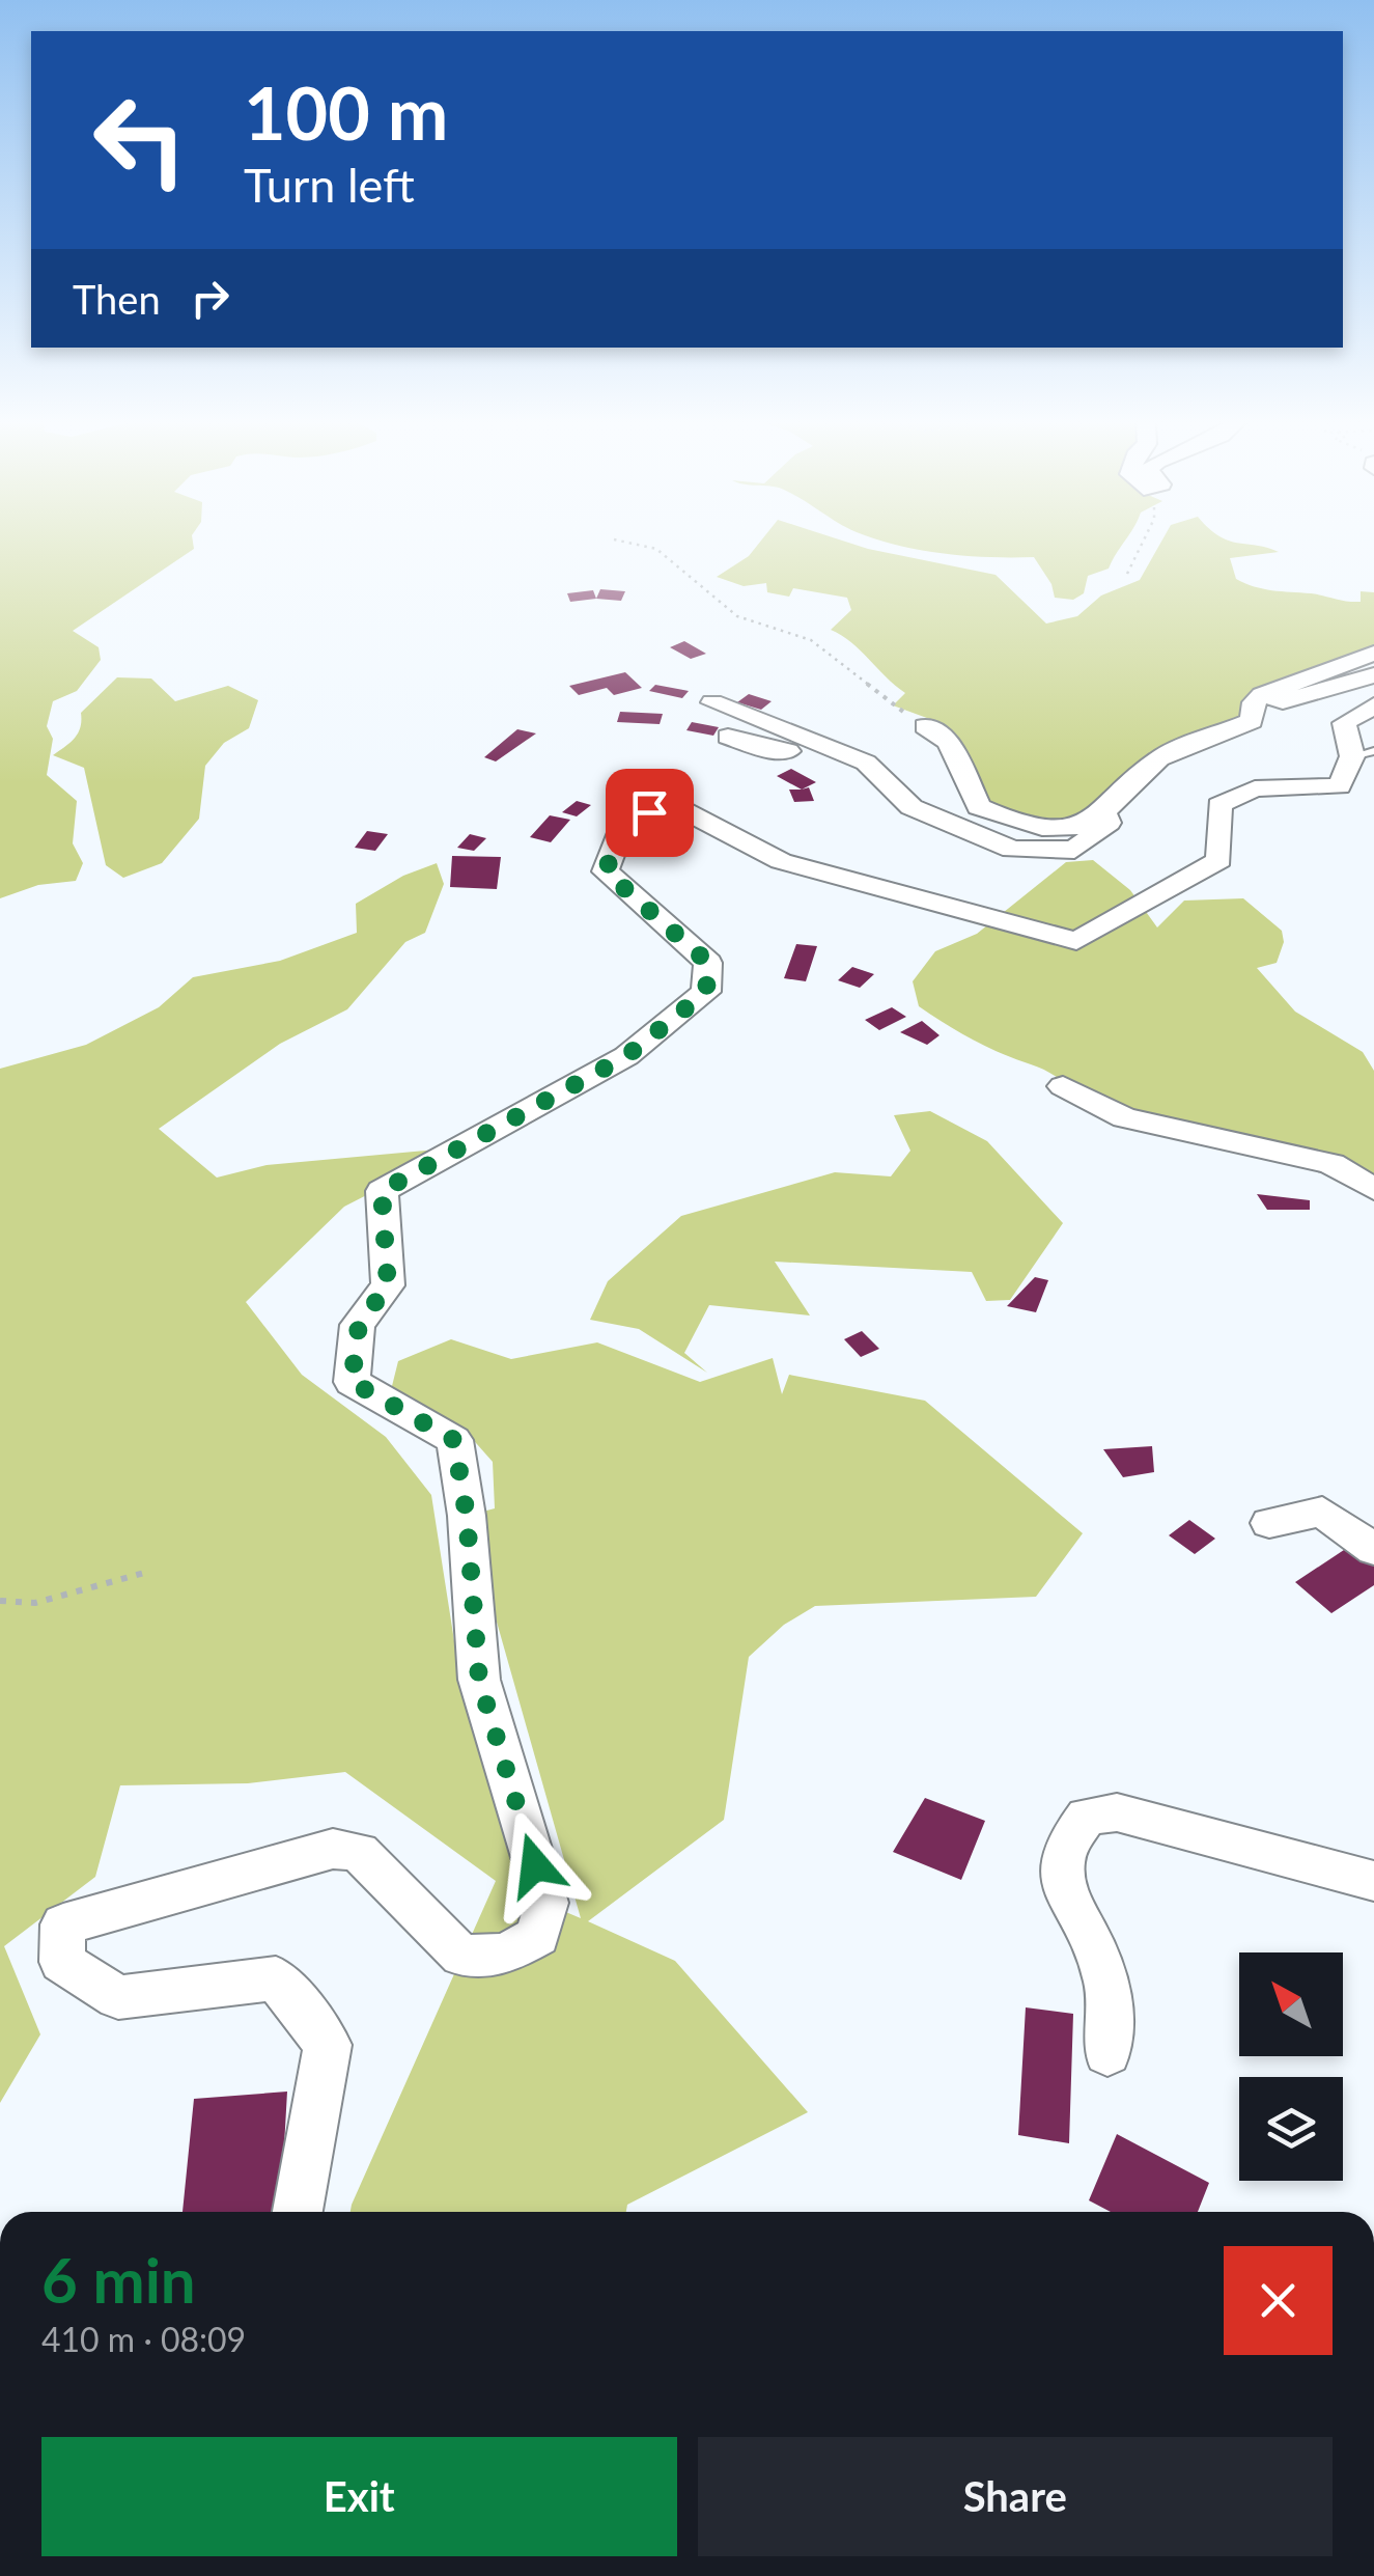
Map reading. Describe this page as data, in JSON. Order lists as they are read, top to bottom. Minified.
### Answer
{"north":"top left","page":{"turn":["100 m","Turn left"],"then":"Then","heading":["6 min","410 m · 08:09"],"buttons":["Exit","Share"]}}
